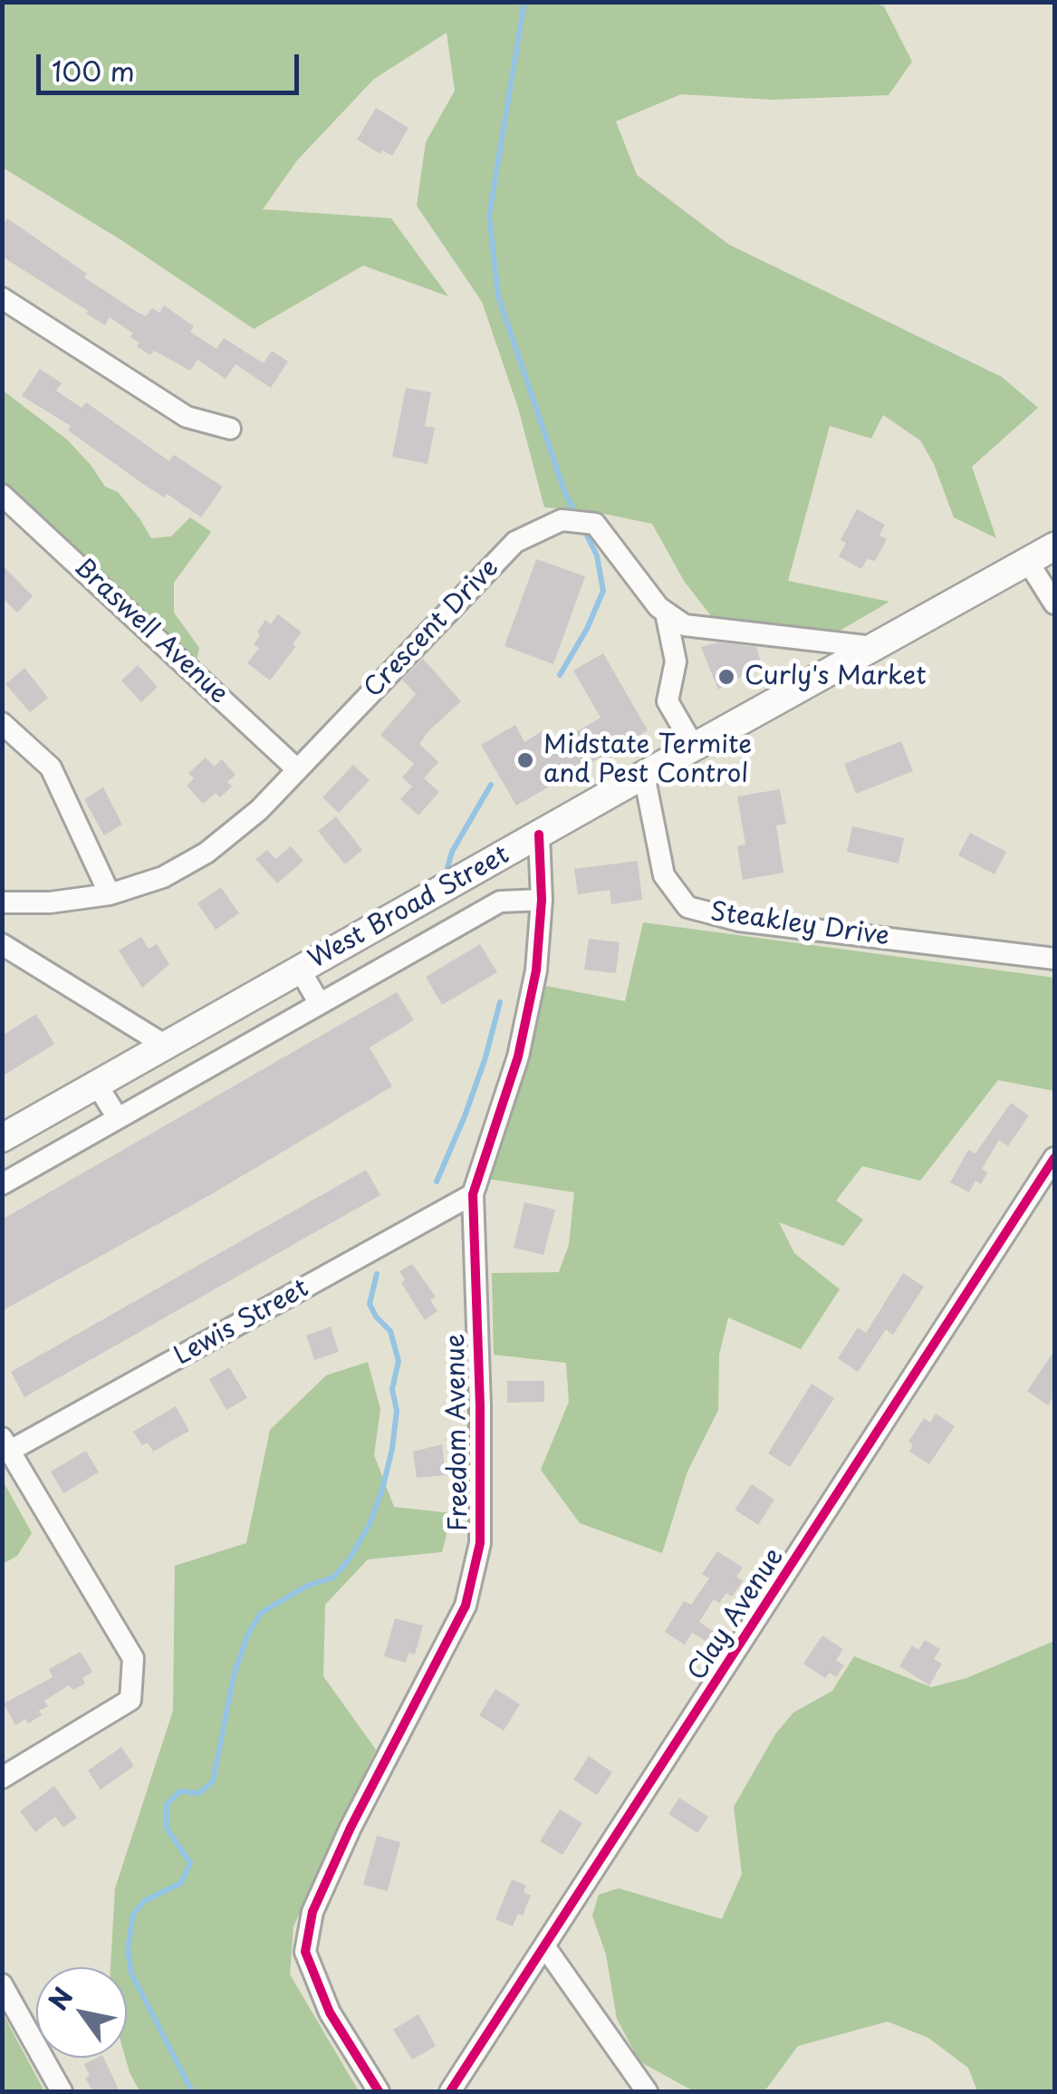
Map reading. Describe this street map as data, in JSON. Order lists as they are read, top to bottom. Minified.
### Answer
{"streets":{"main road":["West Broad Street"],"street":["Crescent Drive","Braswell Avenue","Steakley Drive","Lewis Street","Freedom Avenue","Clay Avenue"]},"crossings":[["Crescent Drive","Braswell Avenue"],["Crescent Drive","West Broad Street"],["West Broad Street","Steakley Drive"],["West Broad Street","Freedom Avenue"],["Lewis Street","Freedom Avenue"]],"places":["Curly's Market","Midstate Termite and Pest Control"],"scale_bar":"100 m","north":"top left"}
